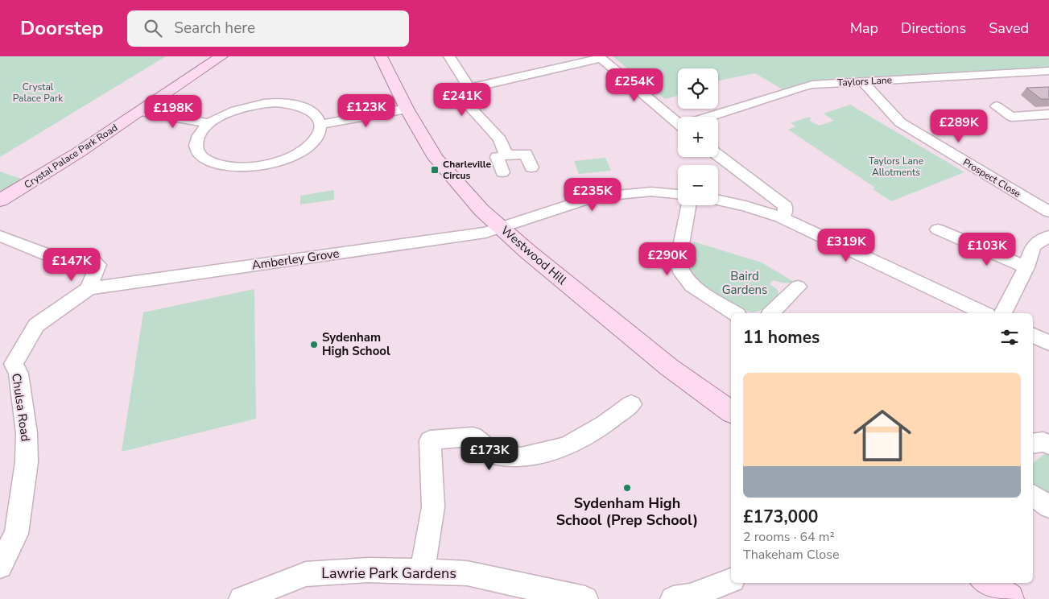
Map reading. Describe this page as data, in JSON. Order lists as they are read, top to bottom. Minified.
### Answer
{"streets":{"main road":["Crystal Palace Park Road","Westwood Hill"],"street":["Taylors Lane","Prospect Close","Amberley Grove","Chulsa Road","Lawrie Park Gardens"]},"crossings":[["Taylors Lane","Prospect Close"],["Westwood Hill","Amberley Grove"],["Amberley Grove","Chulsa Road"]],"parks":["Crystal Palace Park","Taylors Lane Allotments","Baird Gardens"],"places":{"transit":["Charleville Circus"],"other":["Sydenham High School","Sydenham High School (Prep School)"]},"page":{"header":"Doorstep","search":"Search here","nav":["Map","Directions","Saved"],"map_buttons":["+","−"],"price":["£254K","£241K","£123K","£198K","£289K","£235K","£319K","£103K","£290K","£147K","£173K"],"heading":"11 homes","list":[{"name":"£173,000","note":"2 rooms · 64 m² · Thakeham Close"}]}}
